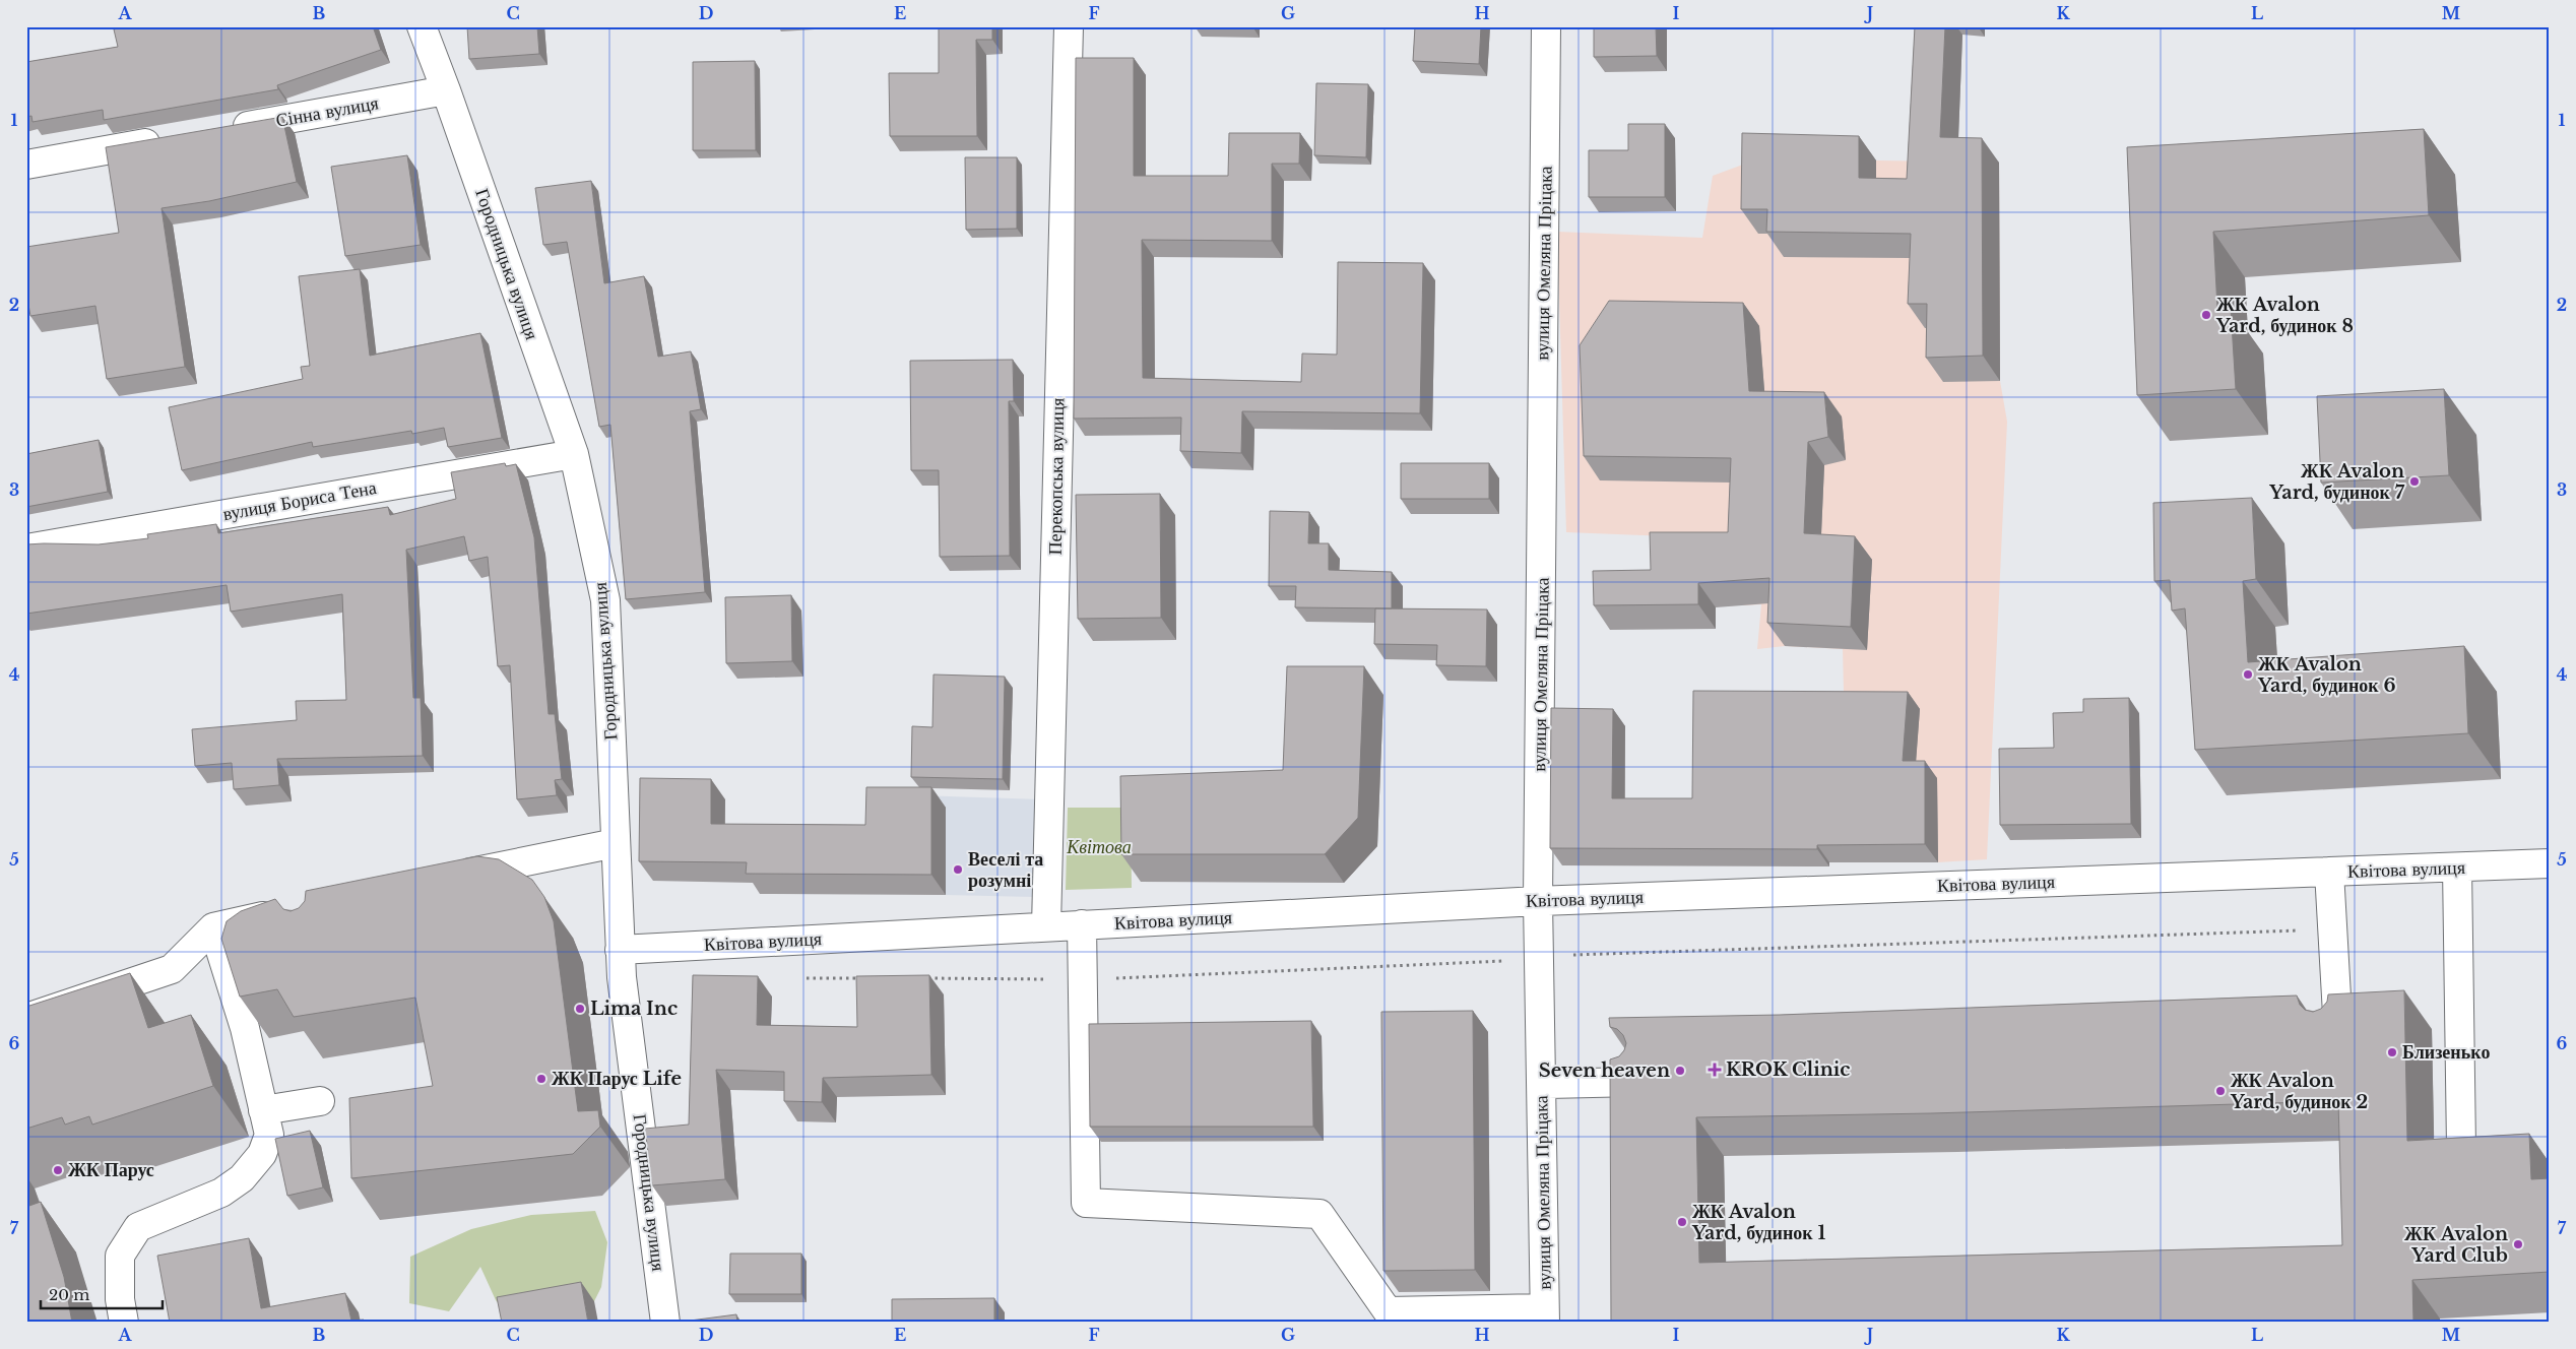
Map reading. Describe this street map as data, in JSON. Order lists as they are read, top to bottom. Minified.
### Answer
{"streets":{"street":["Сінна вулиця","вулиця Омеляна Пріцака","Городницька вулиця","Перекопська вулиця","вулиця Бориса Тена","Квітова вулиця"]},"crossings":[["Сінна вулиця","Городницька вулиця"],["вулиця Омеляна Пріцака","Квітова вулиця"],["Городницька вулиця","вулиця Бориса Тена"],["Городницька вулиця","Квітова вулиця"],["Перекопська вулиця","Квітова вулиця"]],"parks":["Квітова"],"places":{"other":["ЖК Avalon Yard, будинок 8","ЖК Avalon Yard, будинок 7","ЖК Avalon Yard, будинок 6","Веселі та розумні","Lima Inc","Близенько","Seven heaven","ЖК Парус Life","ЖК Avalon Yard, будинок 2","ЖК Парус","ЖК Avalon Yard, будинок 1","ЖК Avalon Yard Club"],"health":["KROK Clinic"]},"scale_bar":"20 m","grid":{"columns":["A","B","C","D","E","F","G","H","I","J","K","L","M"],"rows":["1","2","3","4","5","6","7"]}}
